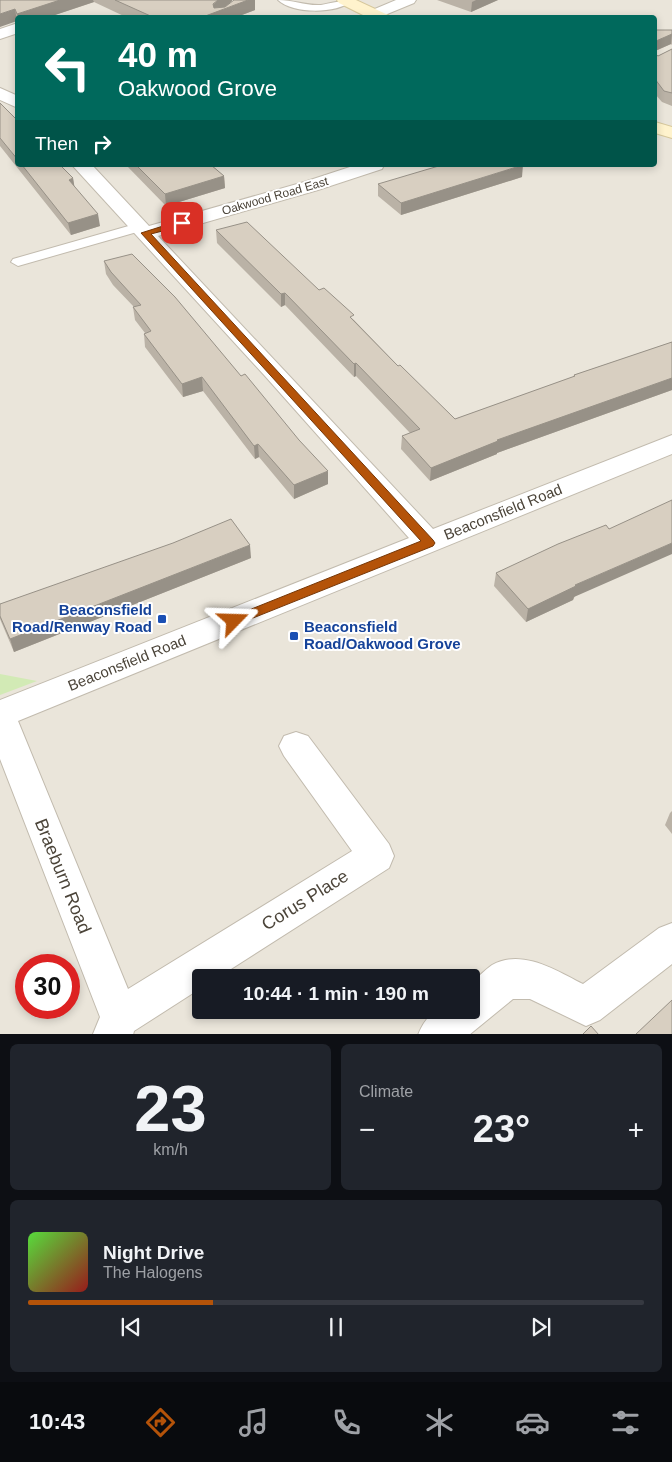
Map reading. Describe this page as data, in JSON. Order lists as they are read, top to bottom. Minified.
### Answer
{"streets":{"street":["Oakwood Road East","Beaconsfield Road","Braeburn Road","Corus Place"]},"crossings":[["Beaconsfield Road","Braeburn Road"],["Braeburn Road","Corus Place"]],"places":{"transit":["Beaconsfield Road/Renway Road","Beaconsfield Road/Oakwood Grove"]},"page":{"turn":["40 m","Oakwood Grove"],"then":"Then","limit":"30","trip":"10:44 · 1 min · 190 m","tile":[["23","km/h"],"Climate"],"heat":["−","23°","+"],"song":["Night Drive","The Halogens"],"tabs":"10:43"}}
